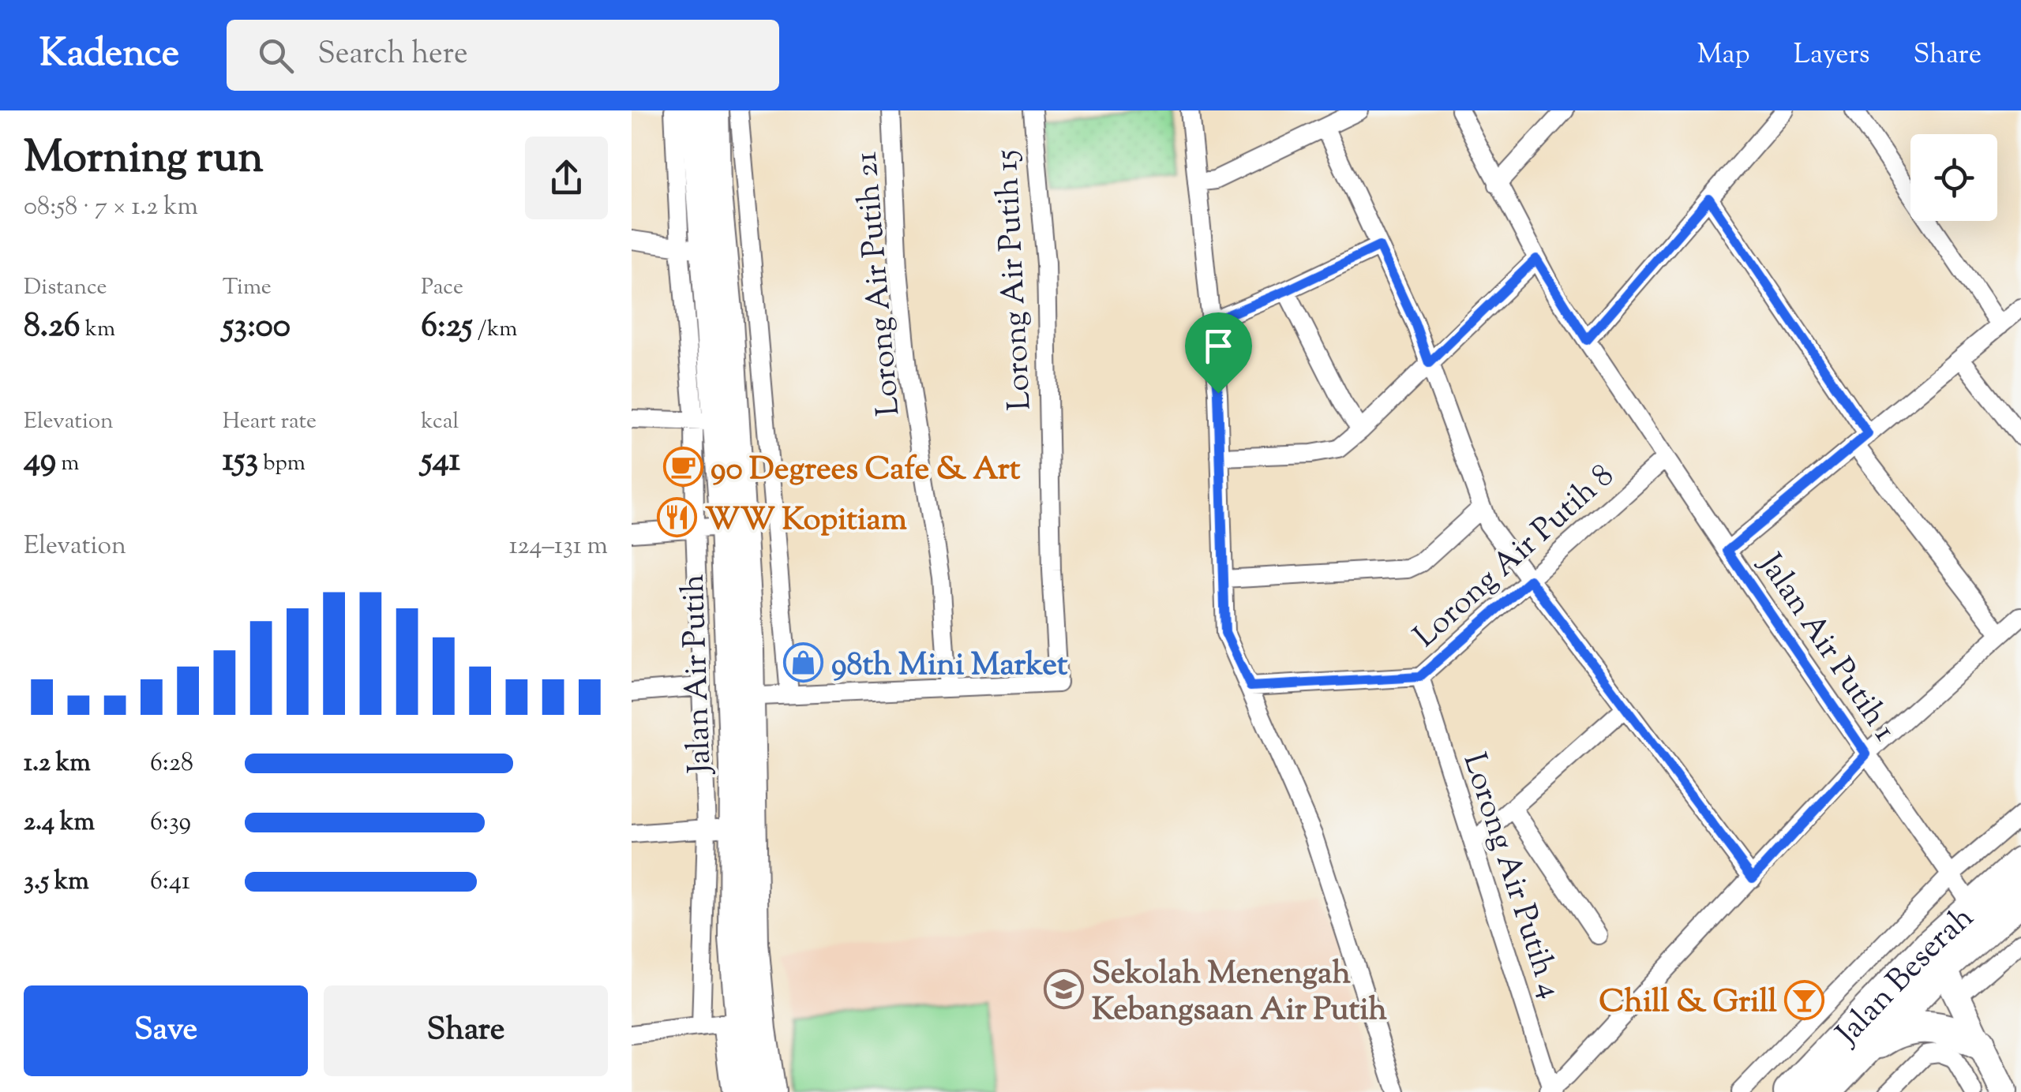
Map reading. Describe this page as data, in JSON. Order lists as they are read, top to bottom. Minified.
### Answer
{"streets":{"highway":["Jalan Beserah"],"street":["Lorong Air Putih 15","Lorong Air Putih 21","Lorong Air Putih 8","Jalan Air Putih 1","Jalan Air Putih","Lorong Air Putih 4"]},"crossings":[["Lorong Air Putih 15","Lorong Air Putih 21"],["Lorong Air Putih 8","Jalan Air Putih 1"],["Lorong Air Putih 8","Lorong Air Putih 4"],["Jalan Air Putih 1","Jalan Beserah"]],"places":{"cafe":["90 Degrees Cafe & Art"],"restaurant":["WW Kopitiam"],"shop":["98th Mini Market"],"school or university":["Sekolah Menengah Kebangsaan Air Putih"],"bar":["Chill & Grill"]},"page":{"header":"Kadence","search":"Search here","nav":["Map","Layers","Share"],"heading":["Morning run","08:58 · 7 × 1.2 km"],"stats":[["Distance","8.26 km"],["Time","53:00"],["Pace","6:25 /km"],["Elevation","49 m"],["Heart rate","153 bpm"],["kcal","541"]],"chart":["Elevation","124–131 m"],"list":[{"name":"1.2 km","note":"6:28"},{"name":"2.4 km","note":"6:39"},{"name":"3.5 km","note":"6:41"}],"buttons":["Save","Share"]}}
